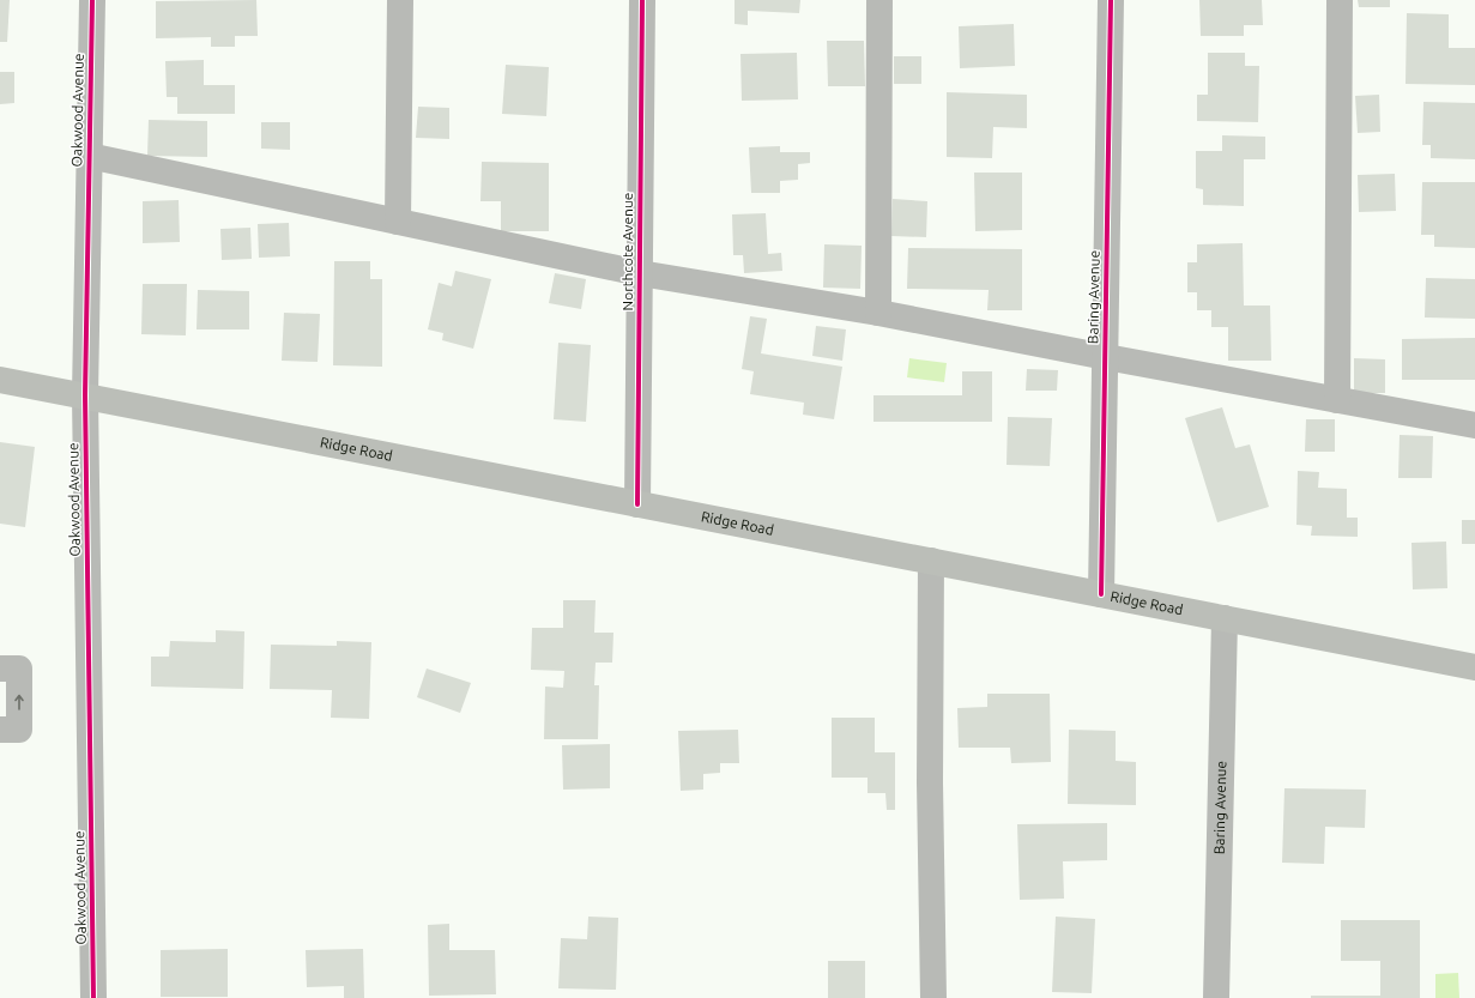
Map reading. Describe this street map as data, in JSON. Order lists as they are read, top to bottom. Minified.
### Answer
{"streets":{"main road":["Ridge Road"],"street":["Oakwood Avenue","Northcote Avenue","Baring Avenue"]},"crossings":[["Oakwood Avenue","Ridge Road"],["Northcote Avenue","Ridge Road"],["Baring Avenue","Ridge Road"]]}
